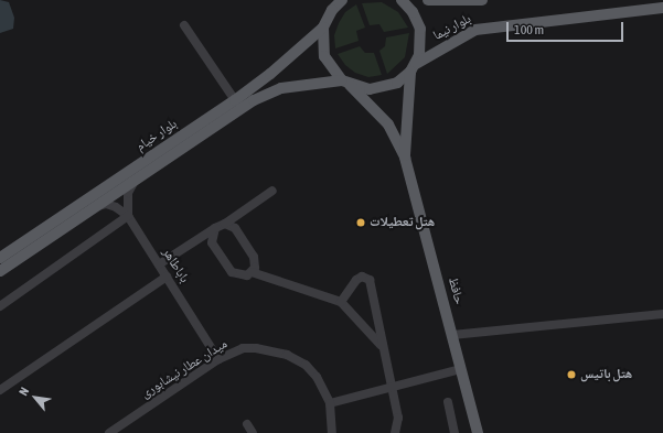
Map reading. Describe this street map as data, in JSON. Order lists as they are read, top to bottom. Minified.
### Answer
{"streets":{"main road":["بلوار نیما","بلوار خیام","حافظ"],"street":["باباطاهر","میدان عطار نیشابوری"]},"crossings":[["بلوار نیما","بلوار خیام"],["بلوار خیام","باباطاهر"],["باباطاهر","میدان عطار نیشابوری"]],"places":["هتل تعطیلات","هتل باتیس"],"scale_bar":"100 m","north":"top left"}
